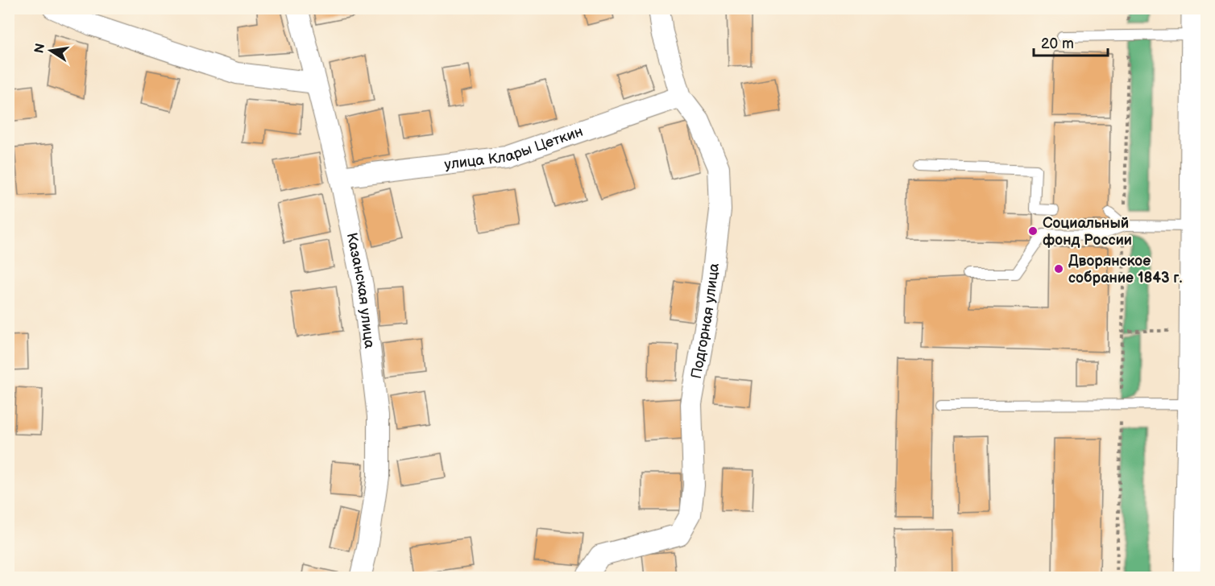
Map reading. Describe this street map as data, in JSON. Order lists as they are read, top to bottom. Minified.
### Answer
{"streets":{"street":["улица Клары Цеткин","Казанская улица","Подгорная улица"]},"crossings":[["улица Клары Цеткин","Казанская улица"],["улица Клары Цеткин","Подгорная улица"]],"places":["Социальный фонд России","Дворянское собрание 1843 г."],"scale_bar":"20 m","north":"left"}
